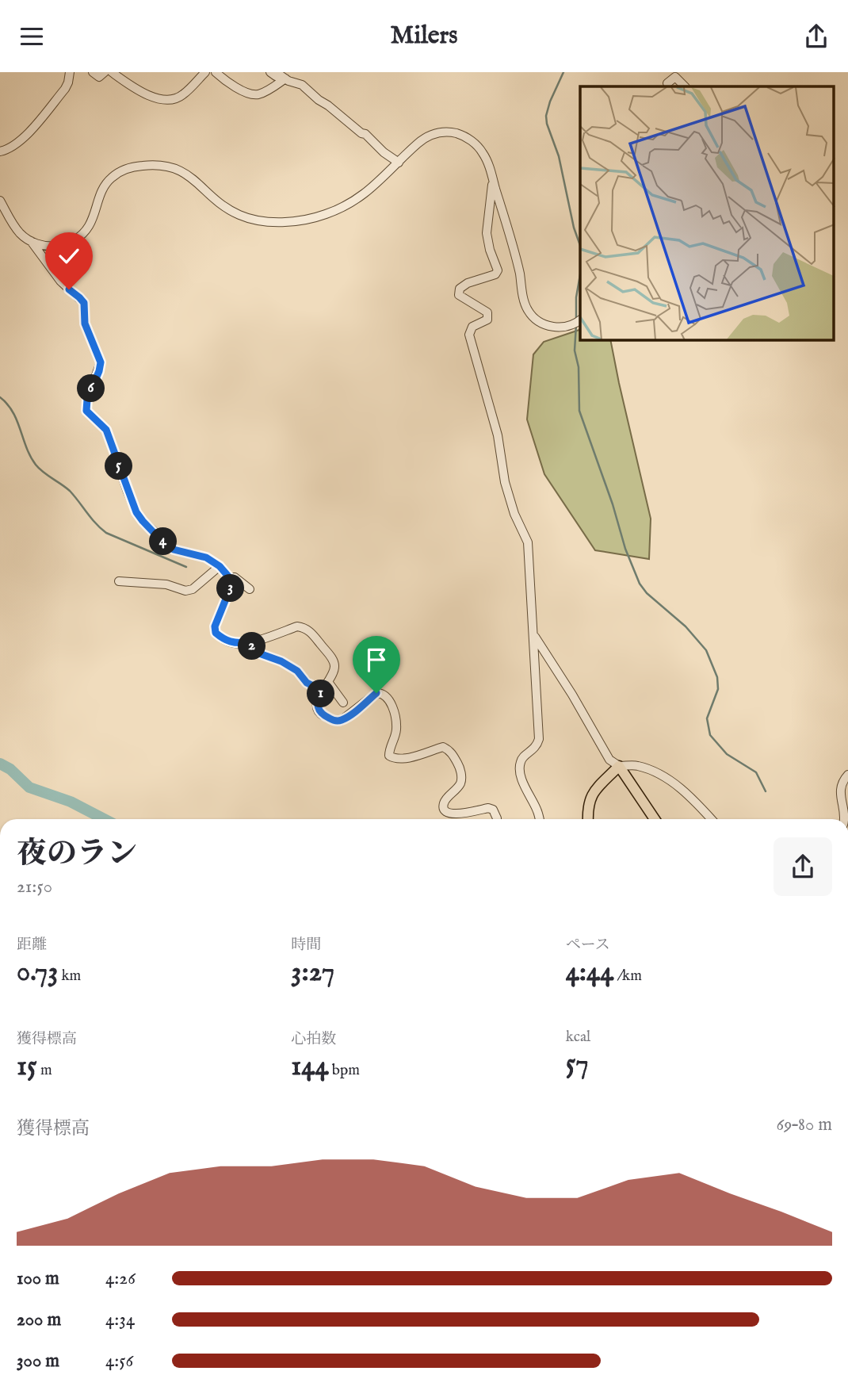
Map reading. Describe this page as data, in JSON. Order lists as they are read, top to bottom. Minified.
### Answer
{"page":{"header":"Milers","pins":["6","5","4","3","2","1"],"heading":["夜のラン","21:50"],"stats":[["距離","0.73 km"],["時間","3:27"],["ペース","4:44 /km"],["獲得標高","15 m"],["心拍数","144 bpm"],["kcal","57"]],"chart":["獲得標高","69–80 m"],"list":[{"name":"100 m","note":"4:26"},{"name":"200 m","note":"4:34"},{"name":"300 m","note":"4:56"}]}}
